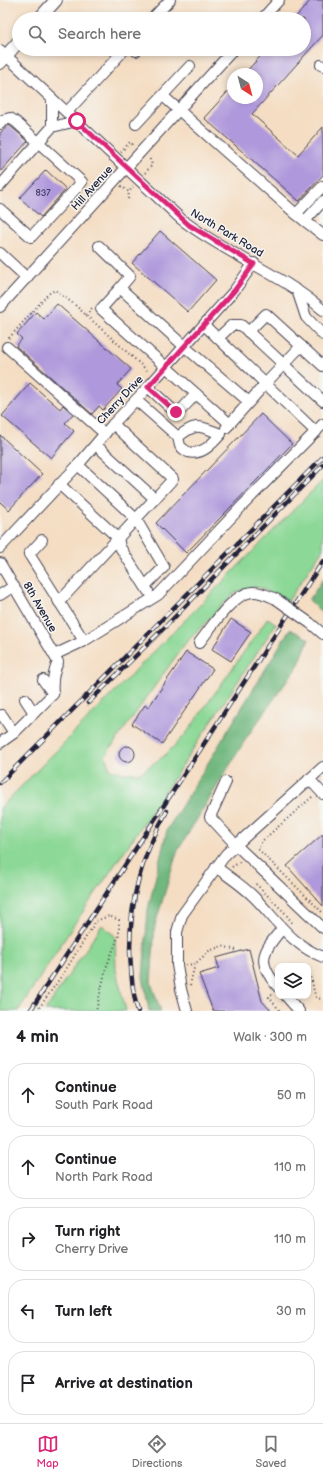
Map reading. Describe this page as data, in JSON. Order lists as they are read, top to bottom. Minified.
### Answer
{"streets":{"street":["Hill Avenue","North Park Road","Cherry Drive","8th Avenue"]},"crossings":[["Hill Avenue","North Park Road"],["North Park Road","Cherry Drive"]],"house_numbers":["837"],"north":"bottom right","page":{"search":"Search here","heading":["4 min","Walk · 300 m"],"list":[["Continue","South Park Road","50 m"],["Continue","North Park Road","110 m"],["Turn right","Cherry Drive","110 m"],["Turn left","30 m"],"Arrive at destination"],"nav":["Map","Directions","Saved"]}}
